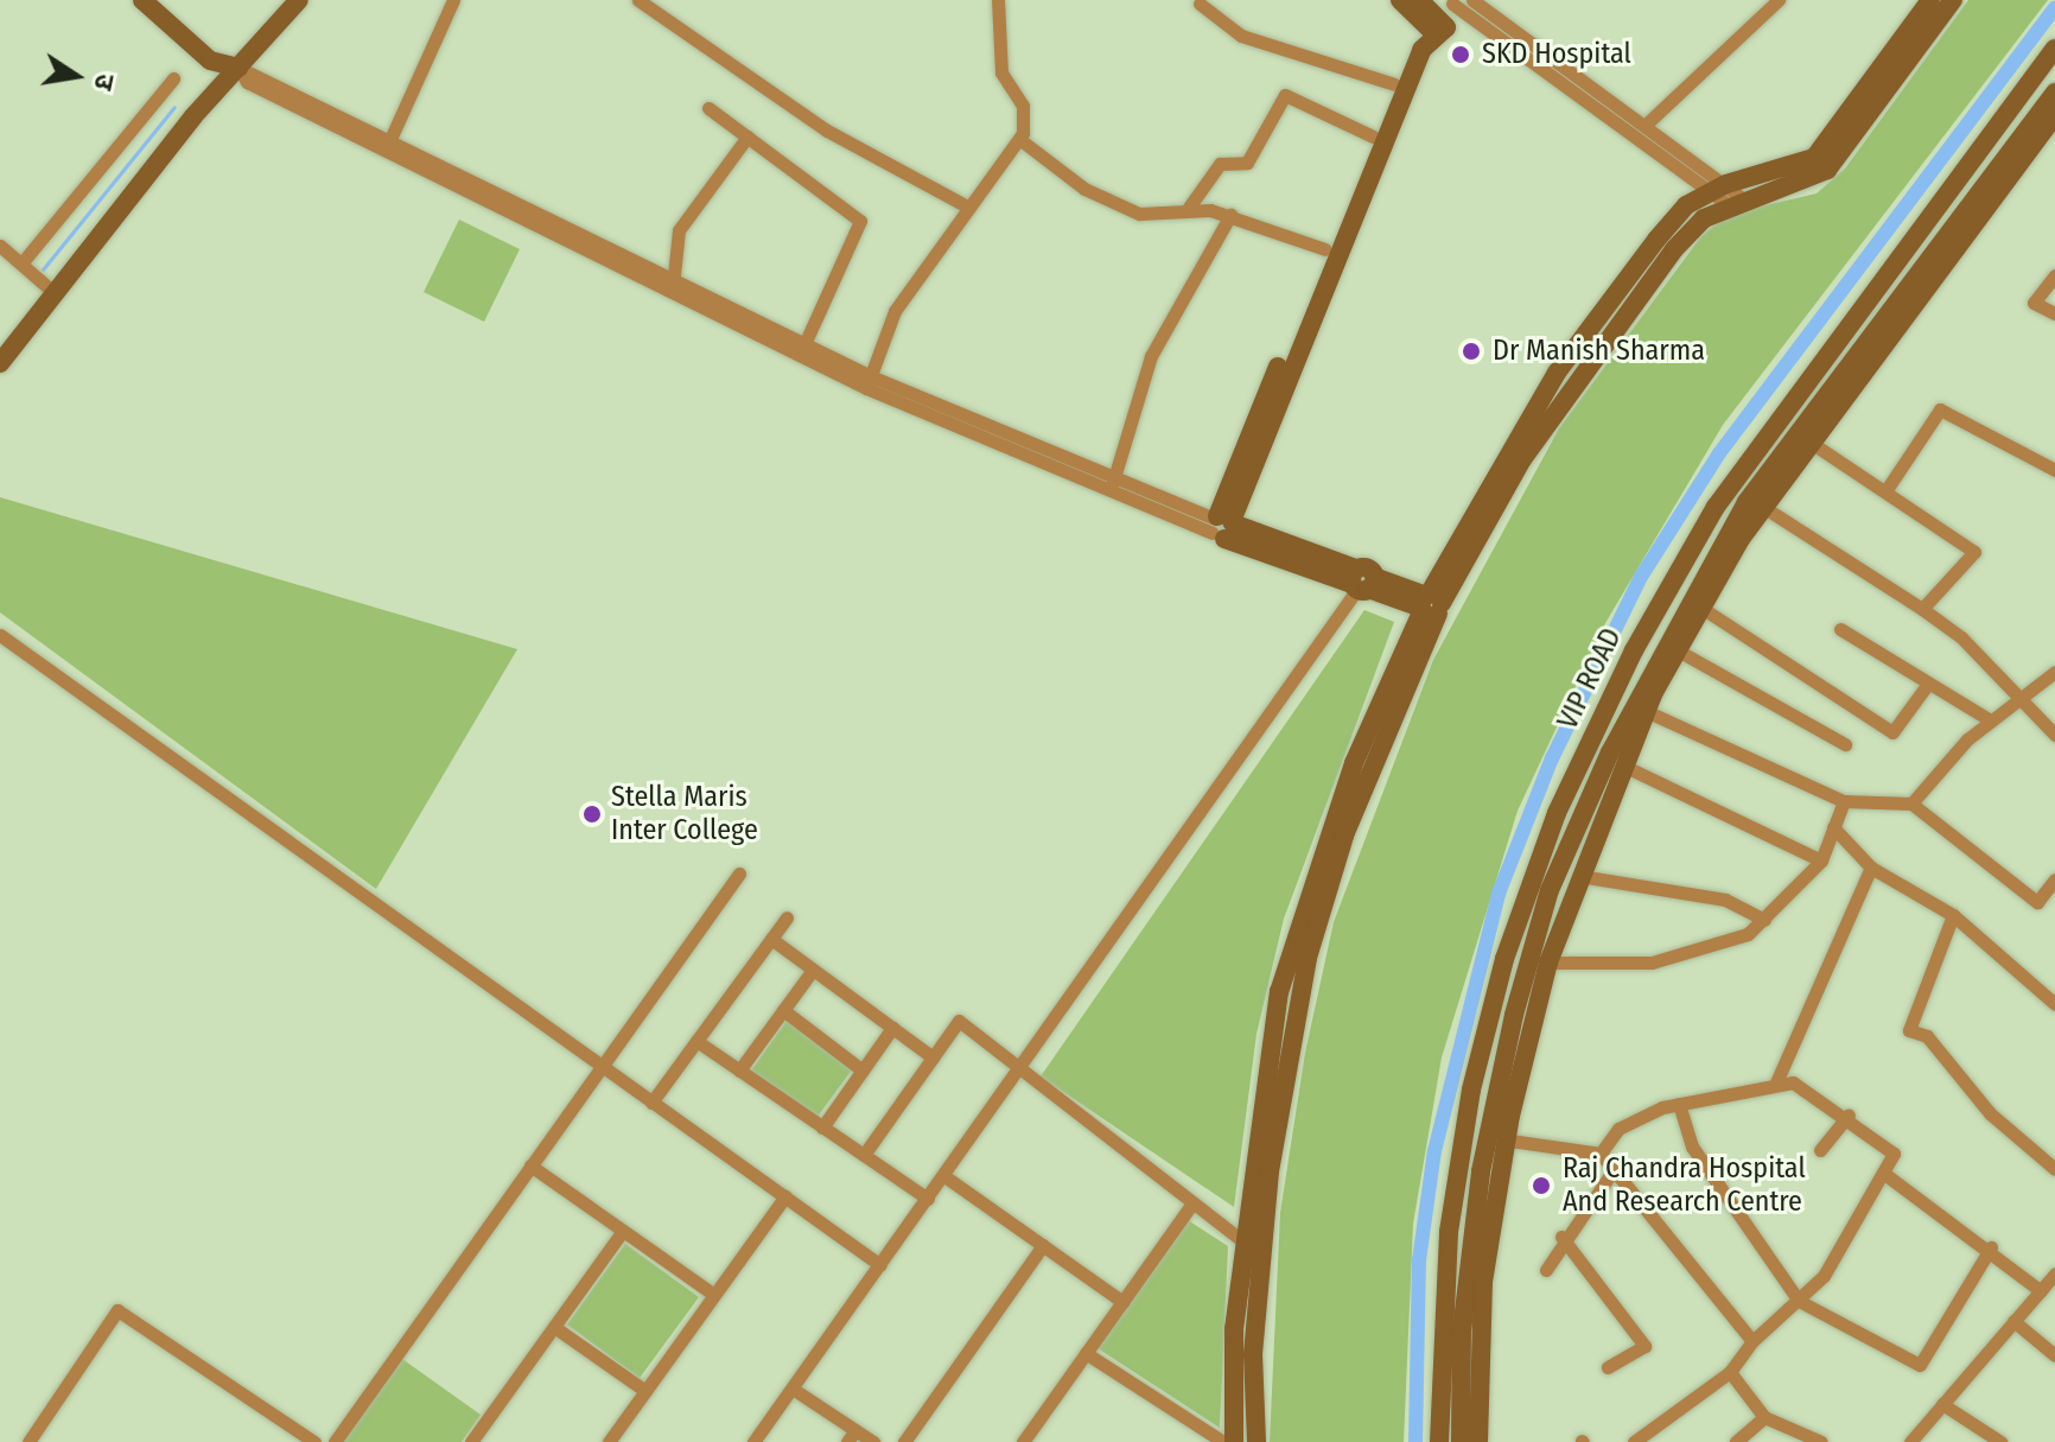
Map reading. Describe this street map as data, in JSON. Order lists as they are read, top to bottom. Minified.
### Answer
{"streets":{"street":["VIP ROAD"]},"places":["SKD Hospital","Dr Manish Sharma","Stella Maris Inter College","Raj Chandra Hospital And Research Centre"],"north":"right"}
